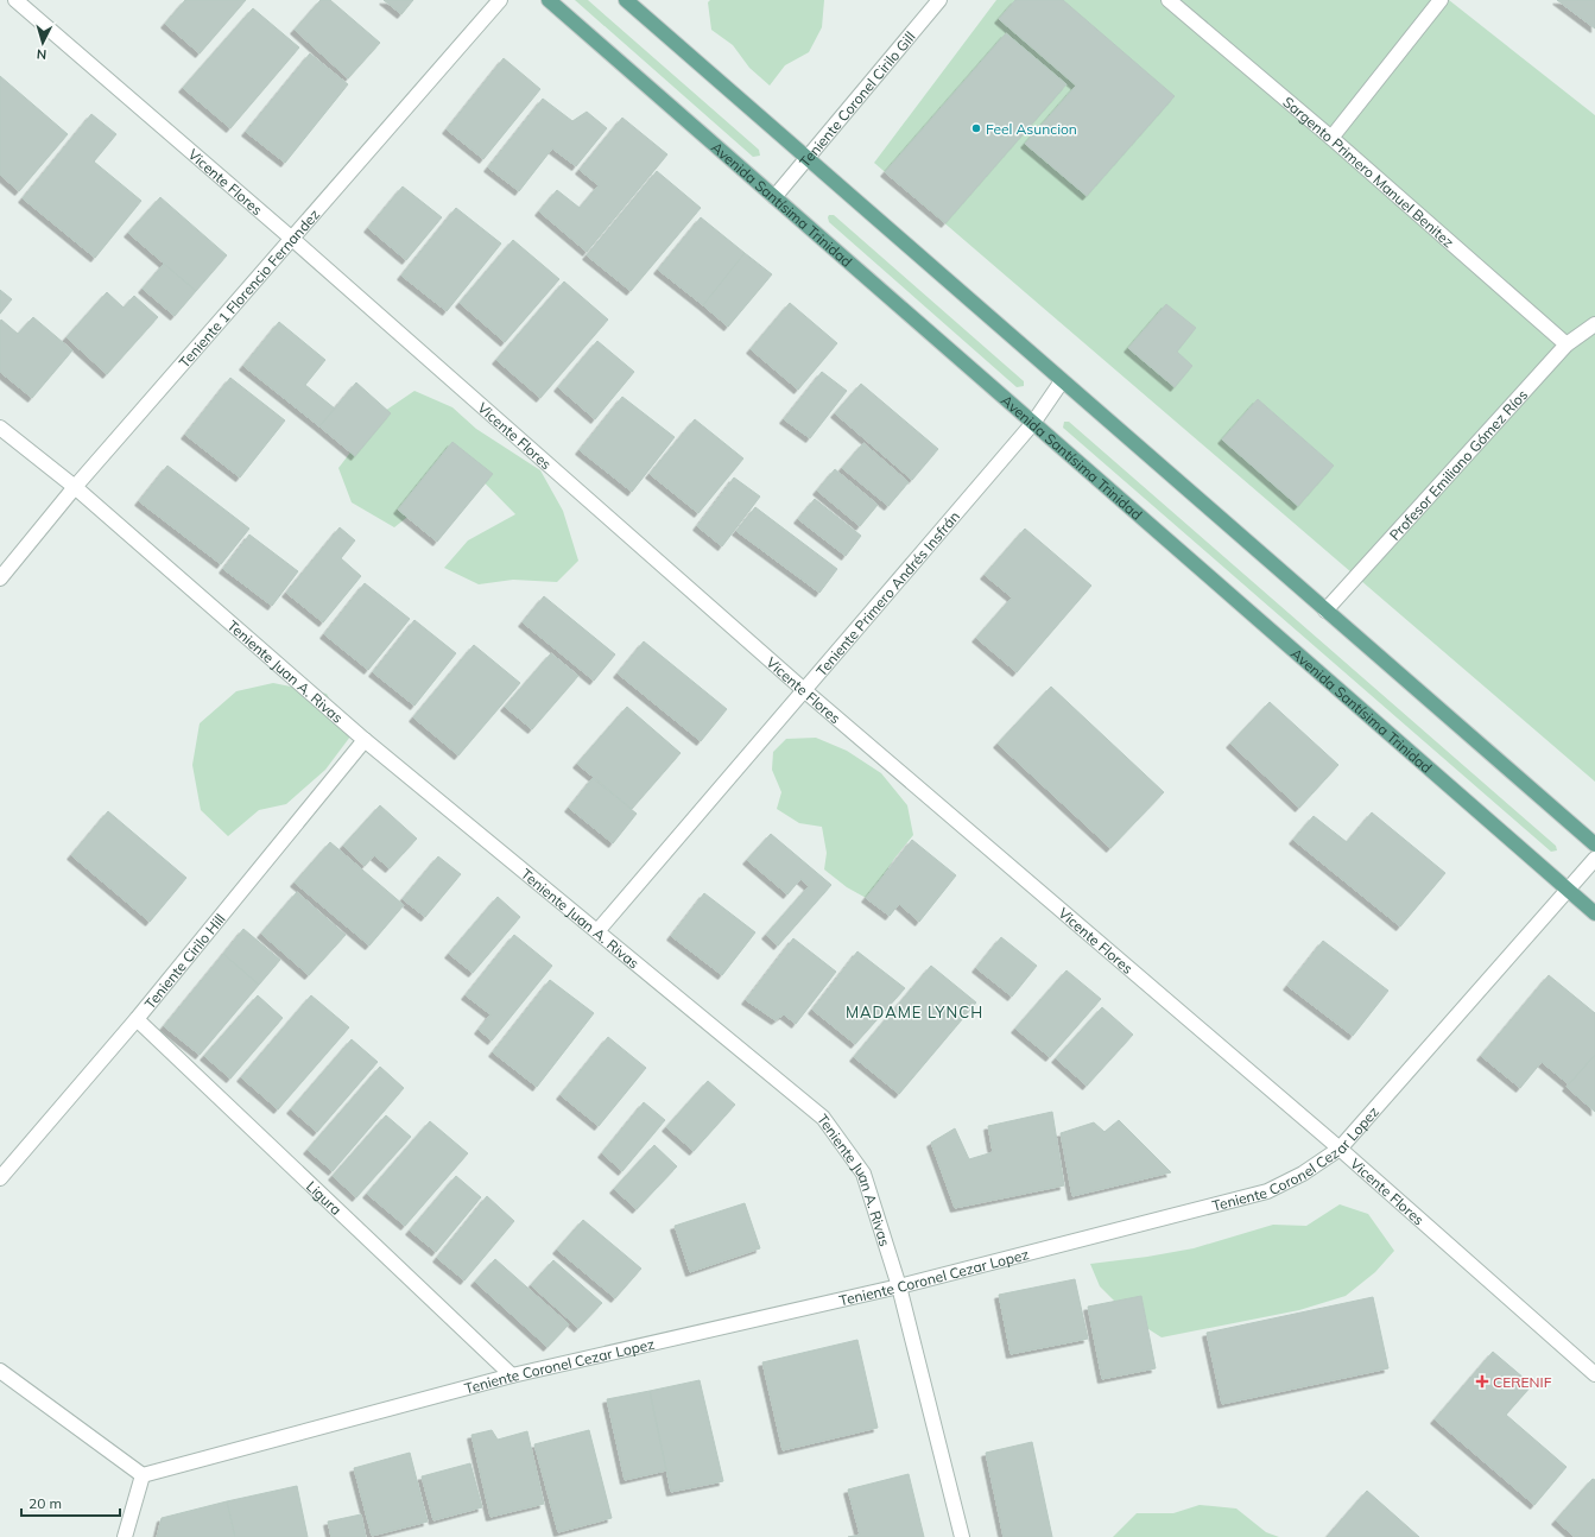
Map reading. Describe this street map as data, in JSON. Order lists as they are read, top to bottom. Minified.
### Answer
{"streets":{"main road":["Avenida Santísima Trinidad"],"street":["Teniente Coronel Cirilo Gill","Sargento Primero Manuel Benitez","Vicente Flores","Teniente 1 Florencio Fernandez","Profesor Emiliano Gómez Ríos","Teniente Primero Andrés Insfrán","Teniente Juan A. Rivas","Teniente Cirilo Hill","Teniente Coronel Cezar Lopez","Ligura"]},"crossings":[["Teniente Coronel Cirilo Gill","Avenida Santísima Trinidad"],["Sargento Primero Manuel Benitez","Profesor Emiliano Gómez Ríos"],["Vicente Flores","Teniente 1 Florencio Fernandez"],["Vicente Flores","Teniente Primero Andrés Insfrán"],["Vicente Flores","Teniente Coronel Cezar Lopez"],["Avenida Santísima Trinidad","Teniente Primero Andrés Insfrán"],["Avenida Santísima Trinidad","Teniente Coronel Cezar Lopez"],["Teniente 1 Florencio Fernandez","Teniente Juan A. Rivas"],["Teniente Primero Andrés Insfrán","Teniente Juan A. Rivas"],["Teniente Juan A. Rivas","Teniente Cirilo Hill"],["Teniente Juan A. Rivas","Teniente Coronel Cezar Lopez"],["Teniente Cirilo Hill","Ligura"],["Teniente Coronel Cezar Lopez","Ligura"]],"districts":["MADAME LYNCH"],"places":{"other":["Feel Asuncion"],"health":["CERENIF"]},"scale_bar":"20 m","north":"bottom"}
